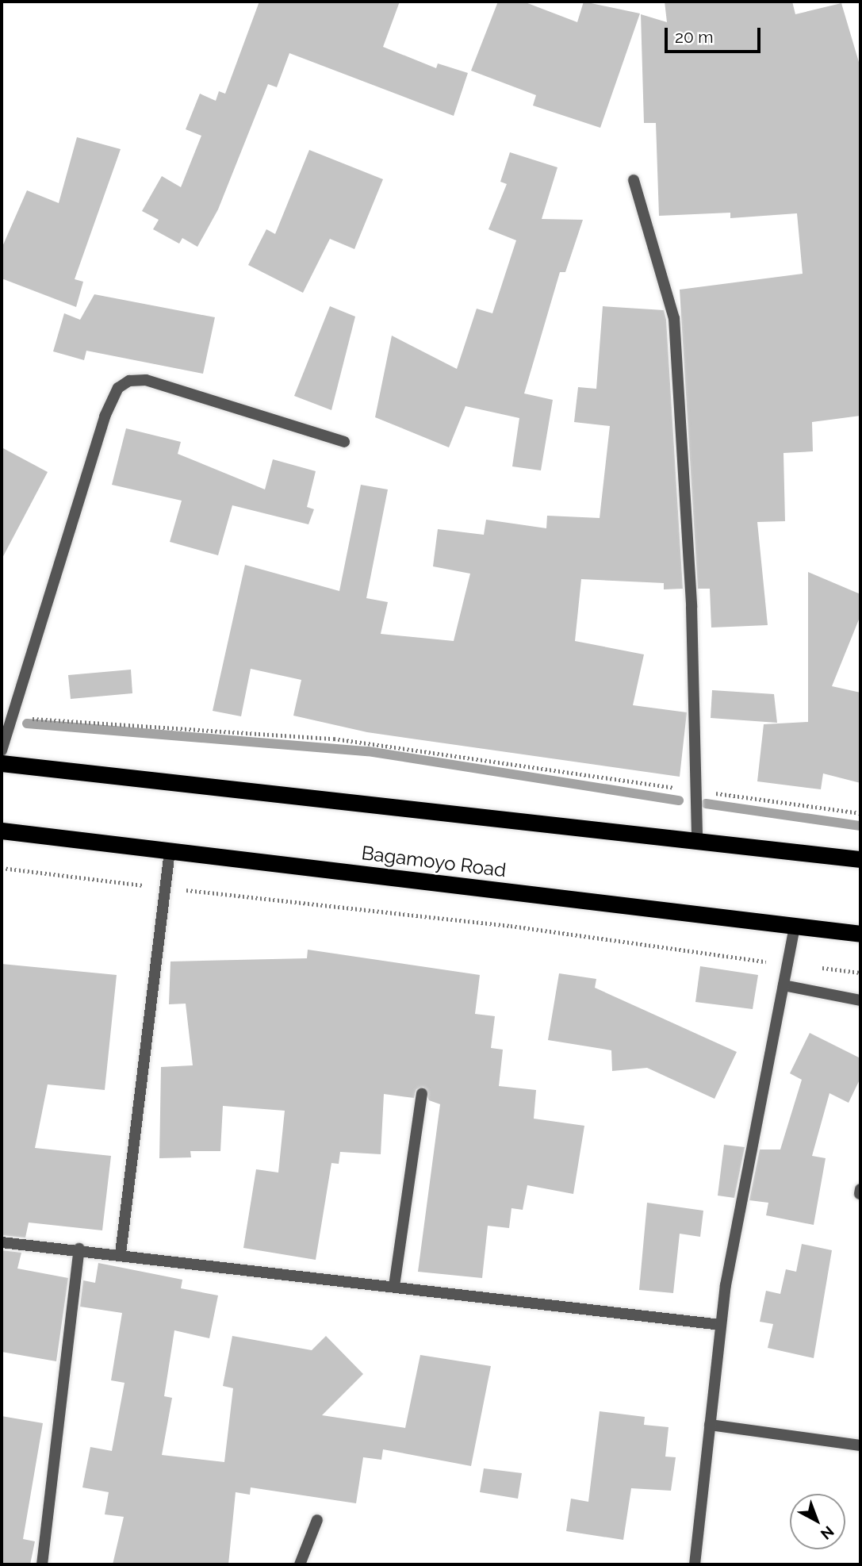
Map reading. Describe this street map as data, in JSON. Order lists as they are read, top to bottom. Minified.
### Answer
{"streets":{"highway":["Bagamoyo Road"]},"scale_bar":"20 m","north":"bottom right"}
